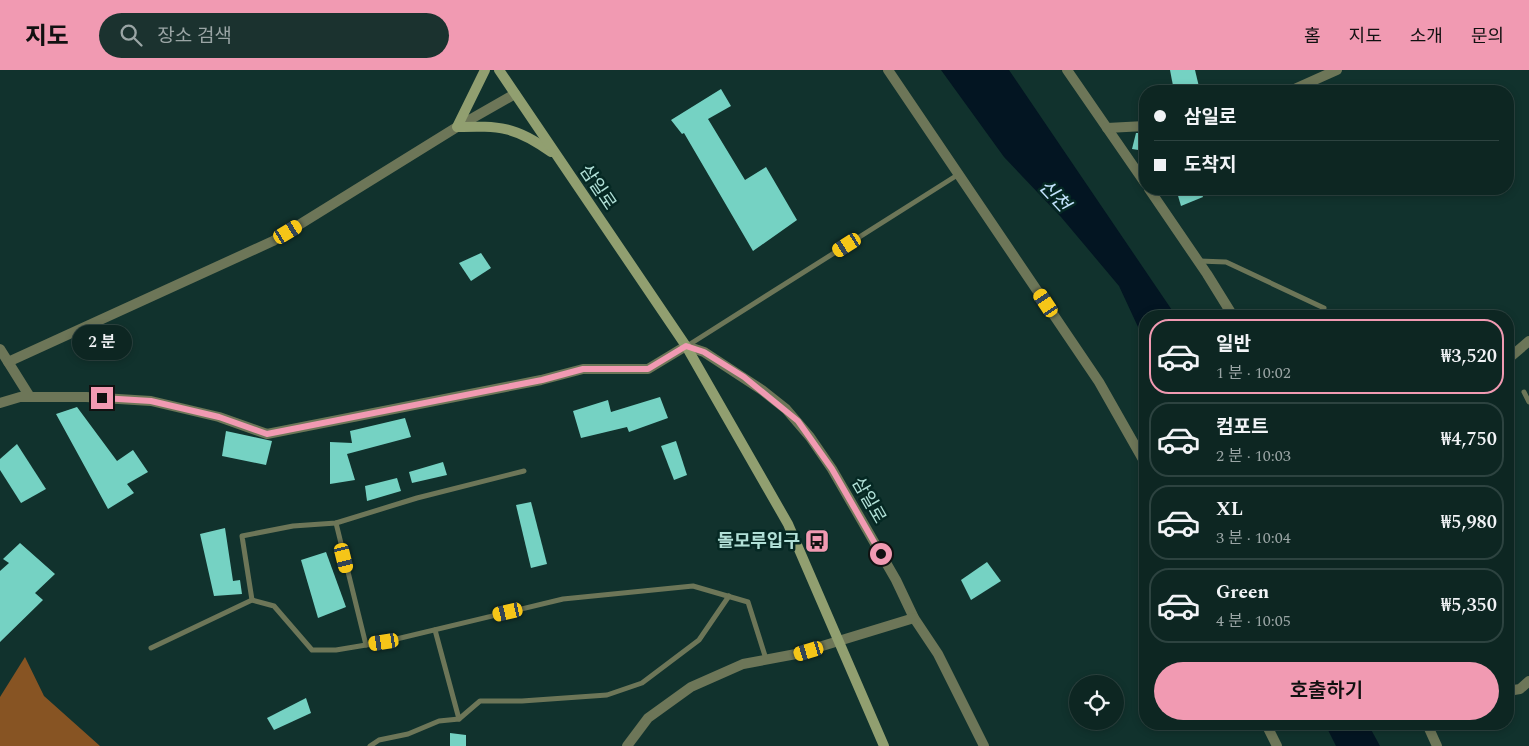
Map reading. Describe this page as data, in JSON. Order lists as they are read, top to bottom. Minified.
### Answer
{"streets":{"main road":["삼일로"]},"water":["신천"],"places":{"bus stop":["돌모루입구"]},"page":{"header":"지도","search":"장소 검색","nav":["홈","지도","소개","문의"],"banner":["삼일로","도착지"],"list":[{"name":"일반","note":"1 분 · 10:02","value":"₩3,520"},{"name":"컴포트","note":"2 분 · 10:03","value":"₩4,750"},{"name":"XL","note":"3 분 · 10:04","value":"₩5,980"},{"name":"Green","note":"4 분 · 10:05","value":"₩5,350"}],"bubble":"2 분","buttons":"호출하기"}}
